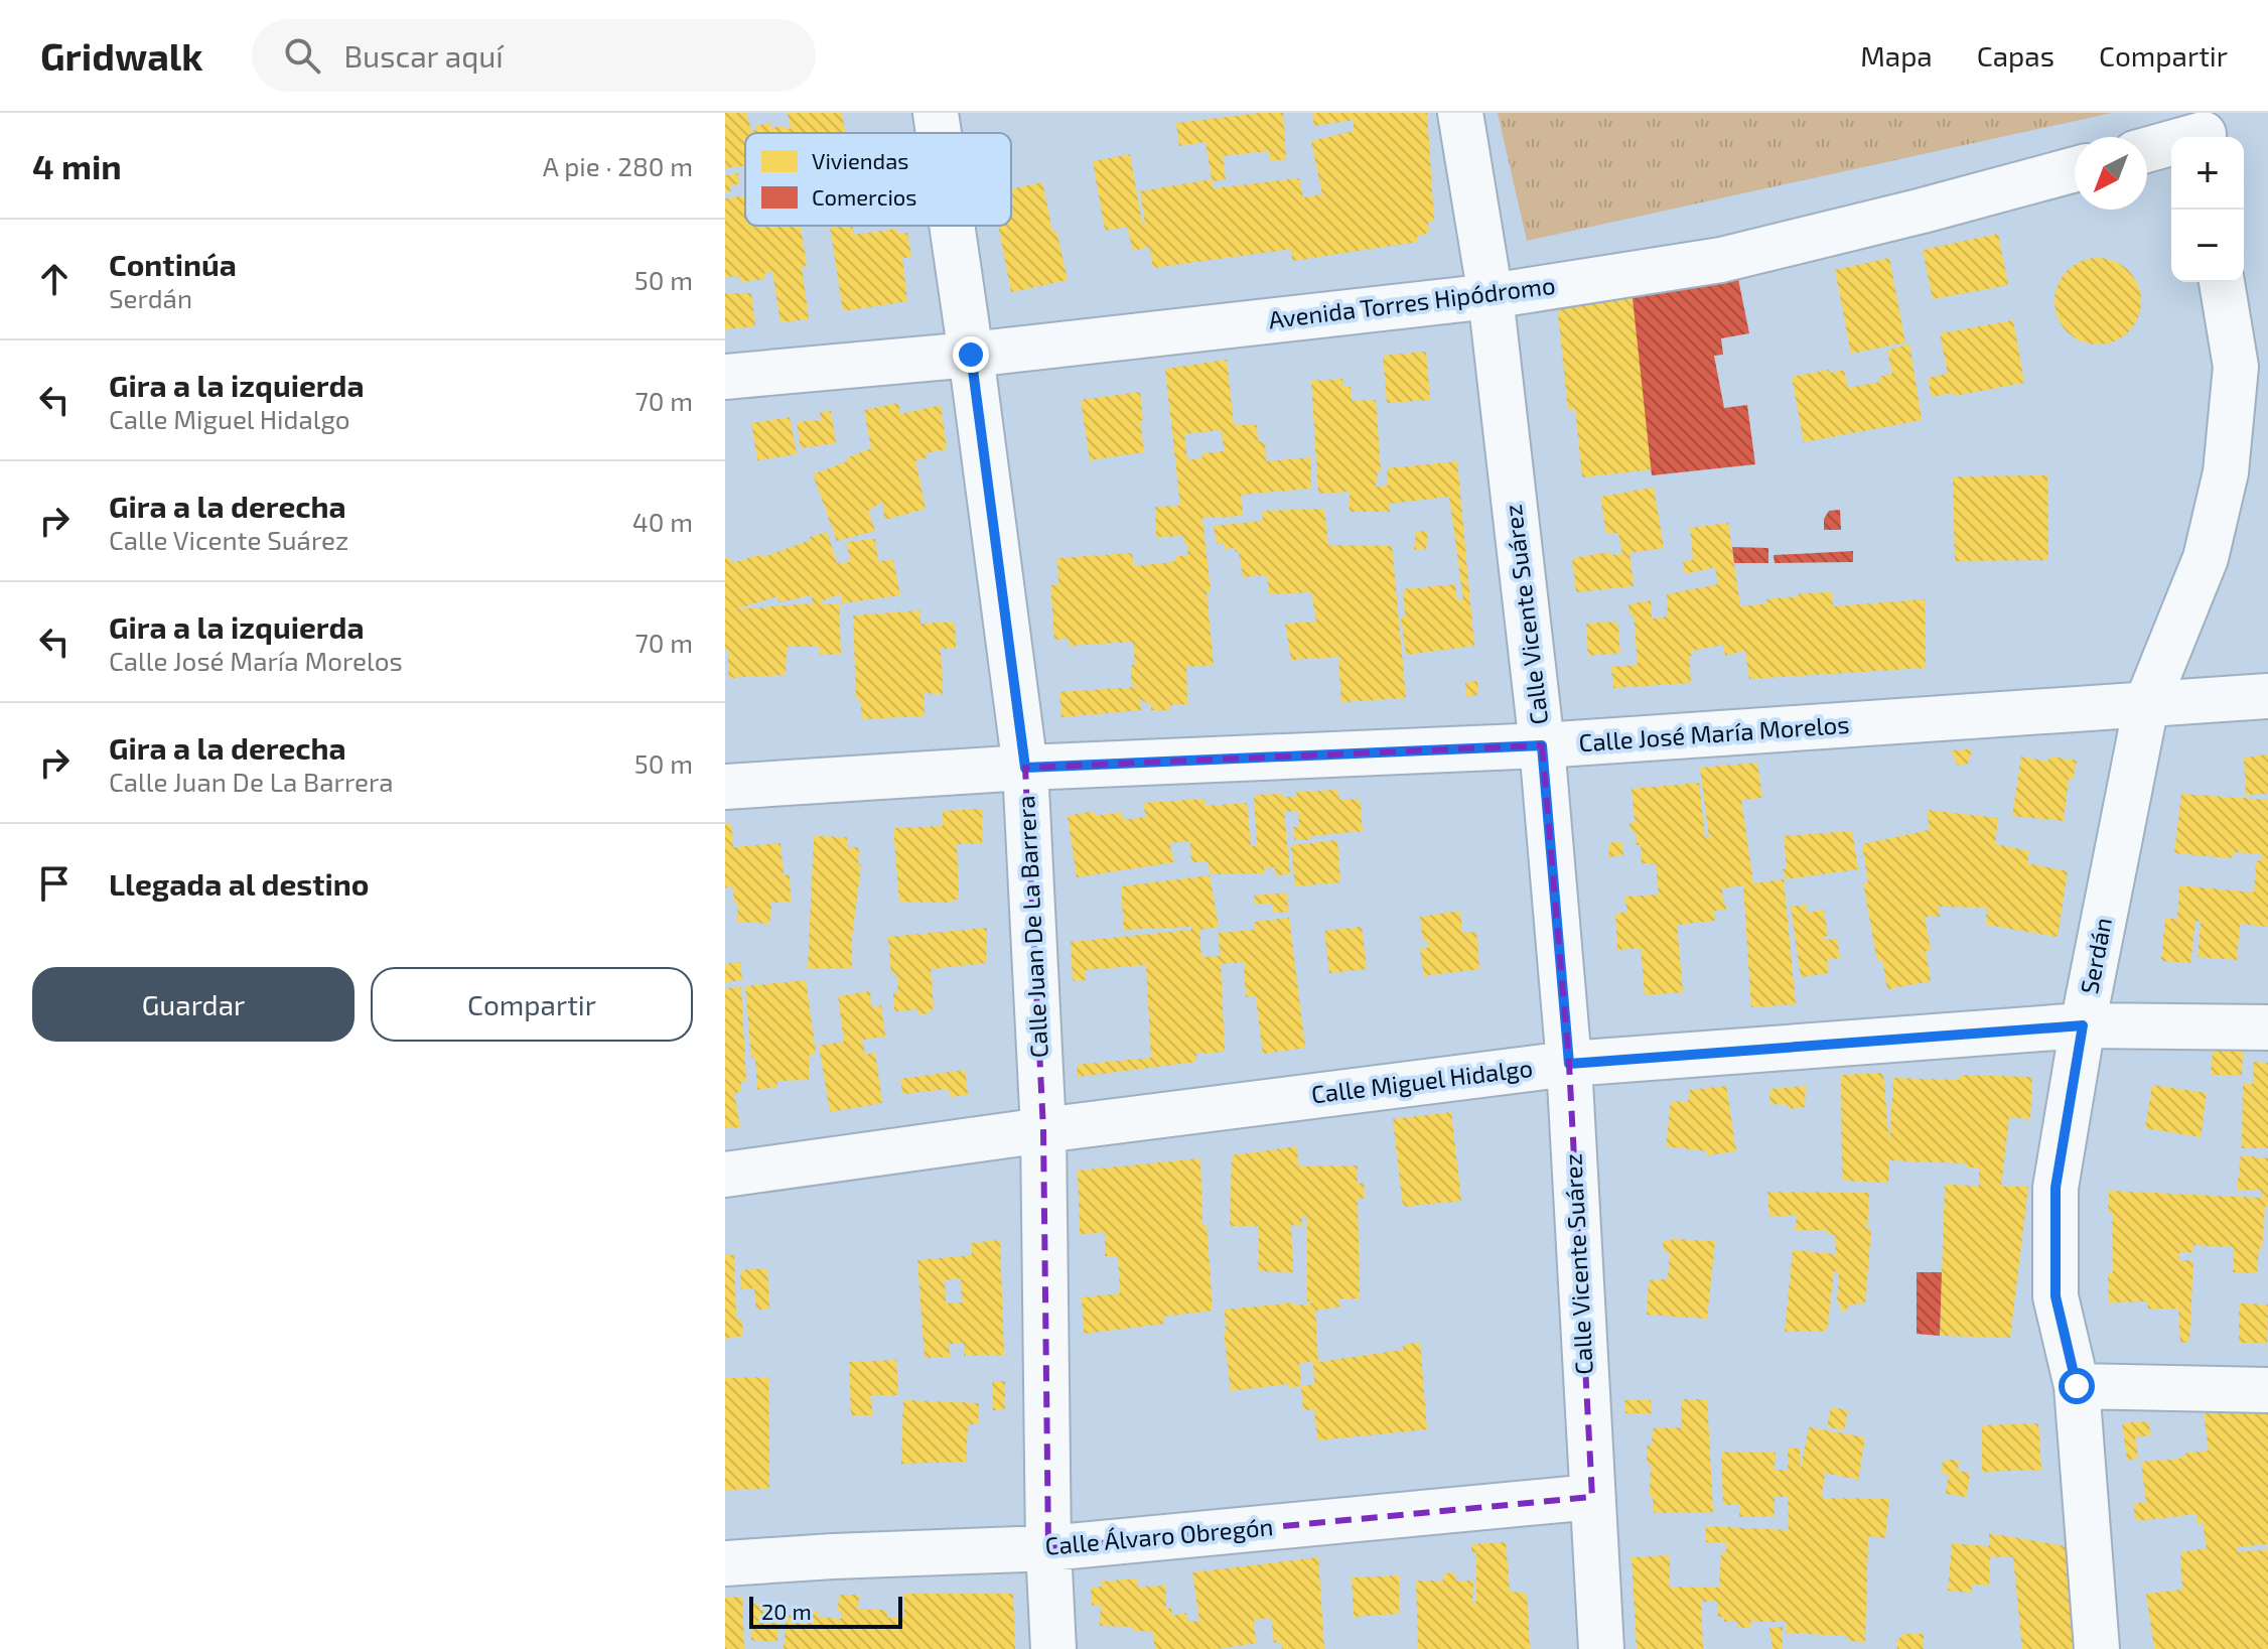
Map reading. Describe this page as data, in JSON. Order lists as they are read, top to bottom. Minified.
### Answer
{"streets":{"street":["Avenida Torres Hipódromo","Calle Vicente Suárez","Calle José María Morelos","Calle Juan De La Barrera","Serdán","Calle Miguel Hidalgo","Calle Álvaro Obregón"]},"crossings":[["Avenida Torres Hipódromo","Calle Vicente Suárez"],["Avenida Torres Hipódromo","Calle Juan De La Barrera"],["Calle Vicente Suárez","Calle José María Morelos"],["Calle Vicente Suárez","Calle Miguel Hidalgo"],["Calle Vicente Suárez","Calle Álvaro Obregón"],["Calle José María Morelos","Calle Juan De La Barrera"],["Calle José María Morelos","Serdán"],["Calle Juan De La Barrera","Calle Miguel Hidalgo"],["Calle Juan De La Barrera","Calle Álvaro Obregón"],["Serdán","Calle Miguel Hidalgo"]],"legend":["Viviendas","Comercios"],"scale_bar":"20 m","north":"bottom left","page":{"header":"Gridwalk","search":"Buscar aquí","nav":["Mapa","Capas","Compartir"],"heading":["4 min","A pie · 280 m"],"map_buttons":["+","−"],"list":[["Continúa","Serdán","50 m"],["Gira a la izquierda","Calle Miguel Hidalgo","70 m"],["Gira a la derecha","Calle Vicente Suárez","40 m"],["Gira a la izquierda","Calle José María Morelos","70 m"],["Gira a la derecha","Calle Juan De La Barrera","50 m"],"Llegada al destino"],"buttons":["Guardar","Compartir"],"scale":"20 m"}}
